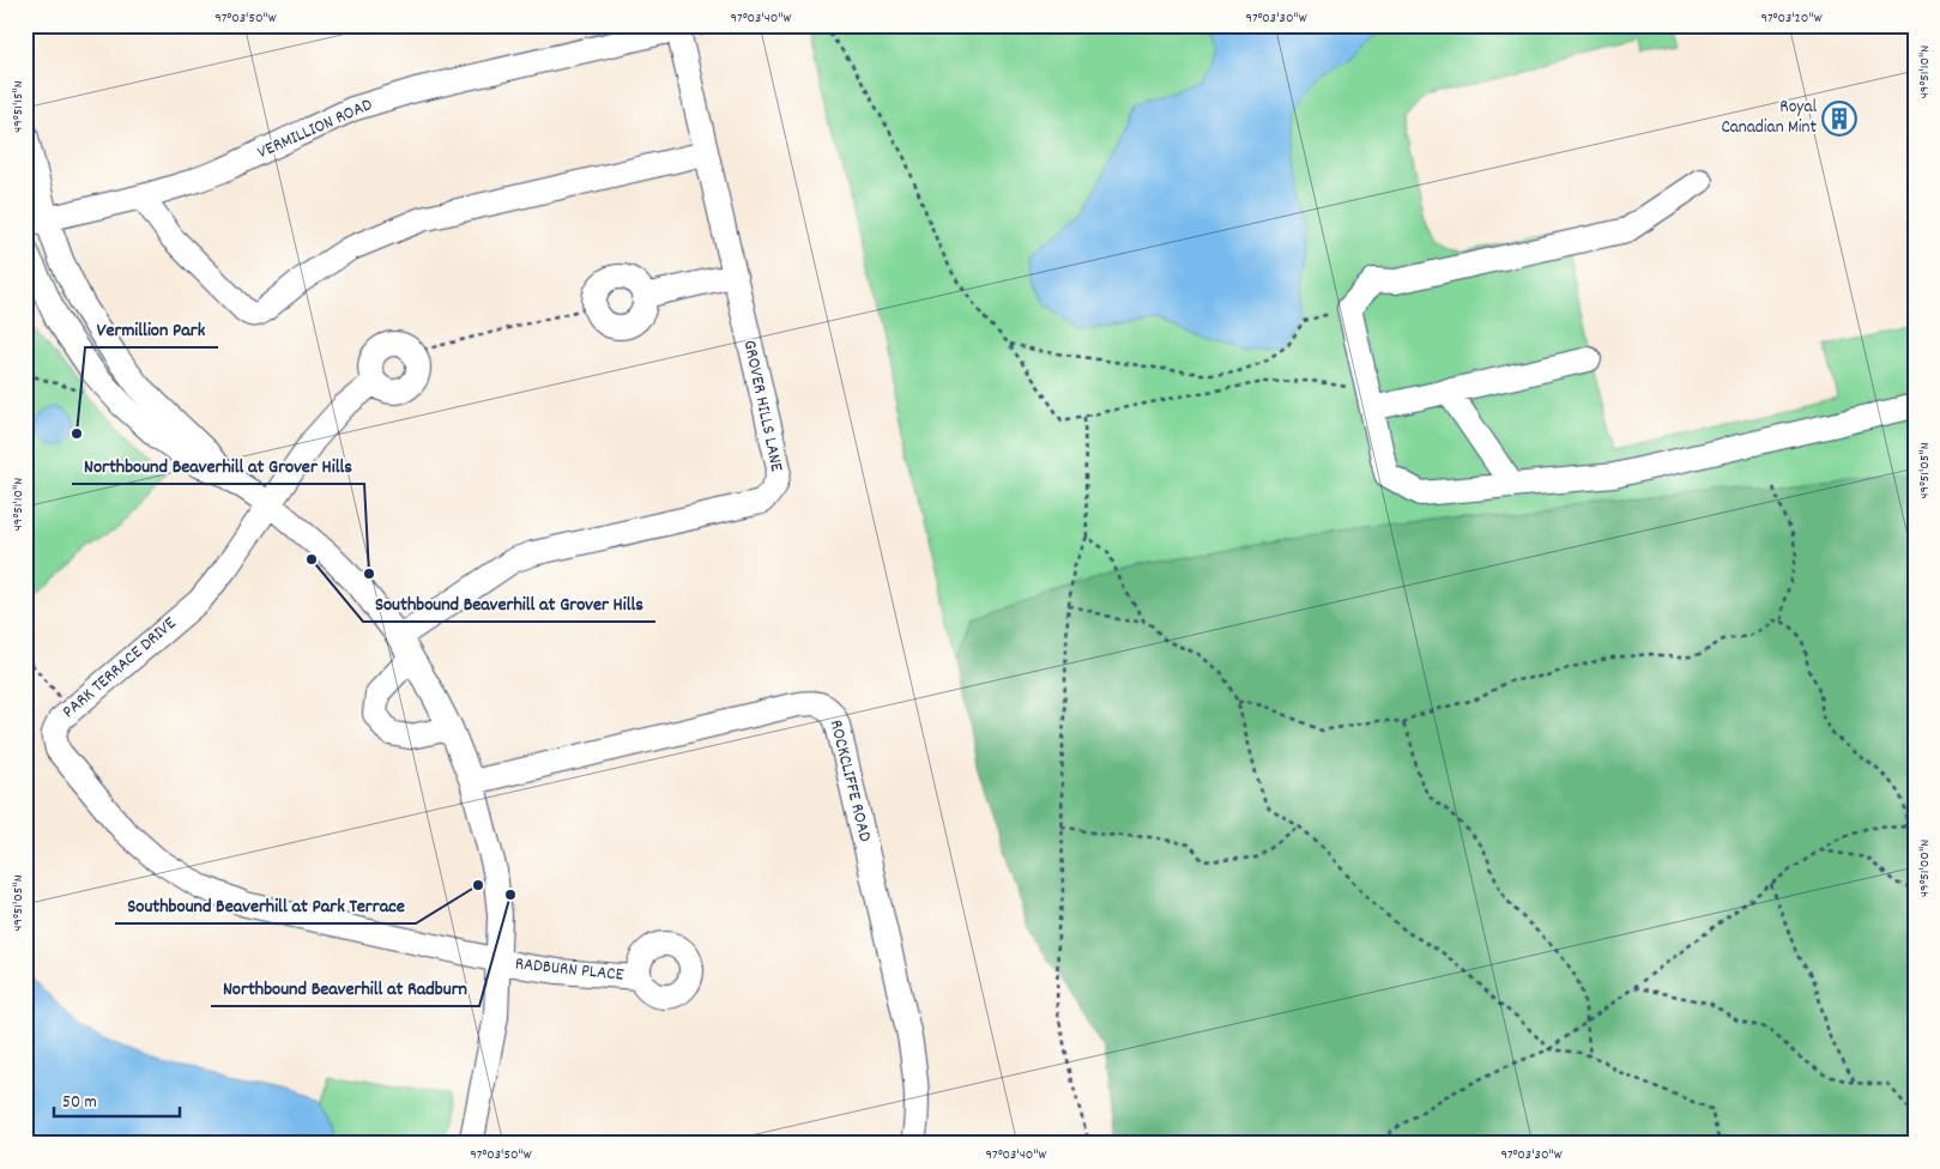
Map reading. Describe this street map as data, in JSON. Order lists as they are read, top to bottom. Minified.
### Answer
{"streets":{"street":["VERMILLION ROAD","GROVER HILLS LANE","PARK TERRACE DRIVE","ROCKCLIFFE ROAD","RADBURN PLACE"]},"crossings":[["VERMILLION ROAD","GROVER HILLS LANE"],["PARK TERRACE DRIVE","RADBURN PLACE"]],"places":{"building":["Royal Canadian Mint"],"other":["Vermillion Park","Southbound Beaverhill at Grover Hills","Northbound Beaverhill at Grover Hills","Southbound Beaverhill at Park Terrace","Northbound Beaverhill at Radburn"]},"scale_bar":"50 m","coordinates":["97°03'50\"W","97°03'40\"W","97°03'30\"W","97°03'20\"W","49°51'10\"N","49°51'15\"N","49°51'05\"N","49°51'00\"N"]}
